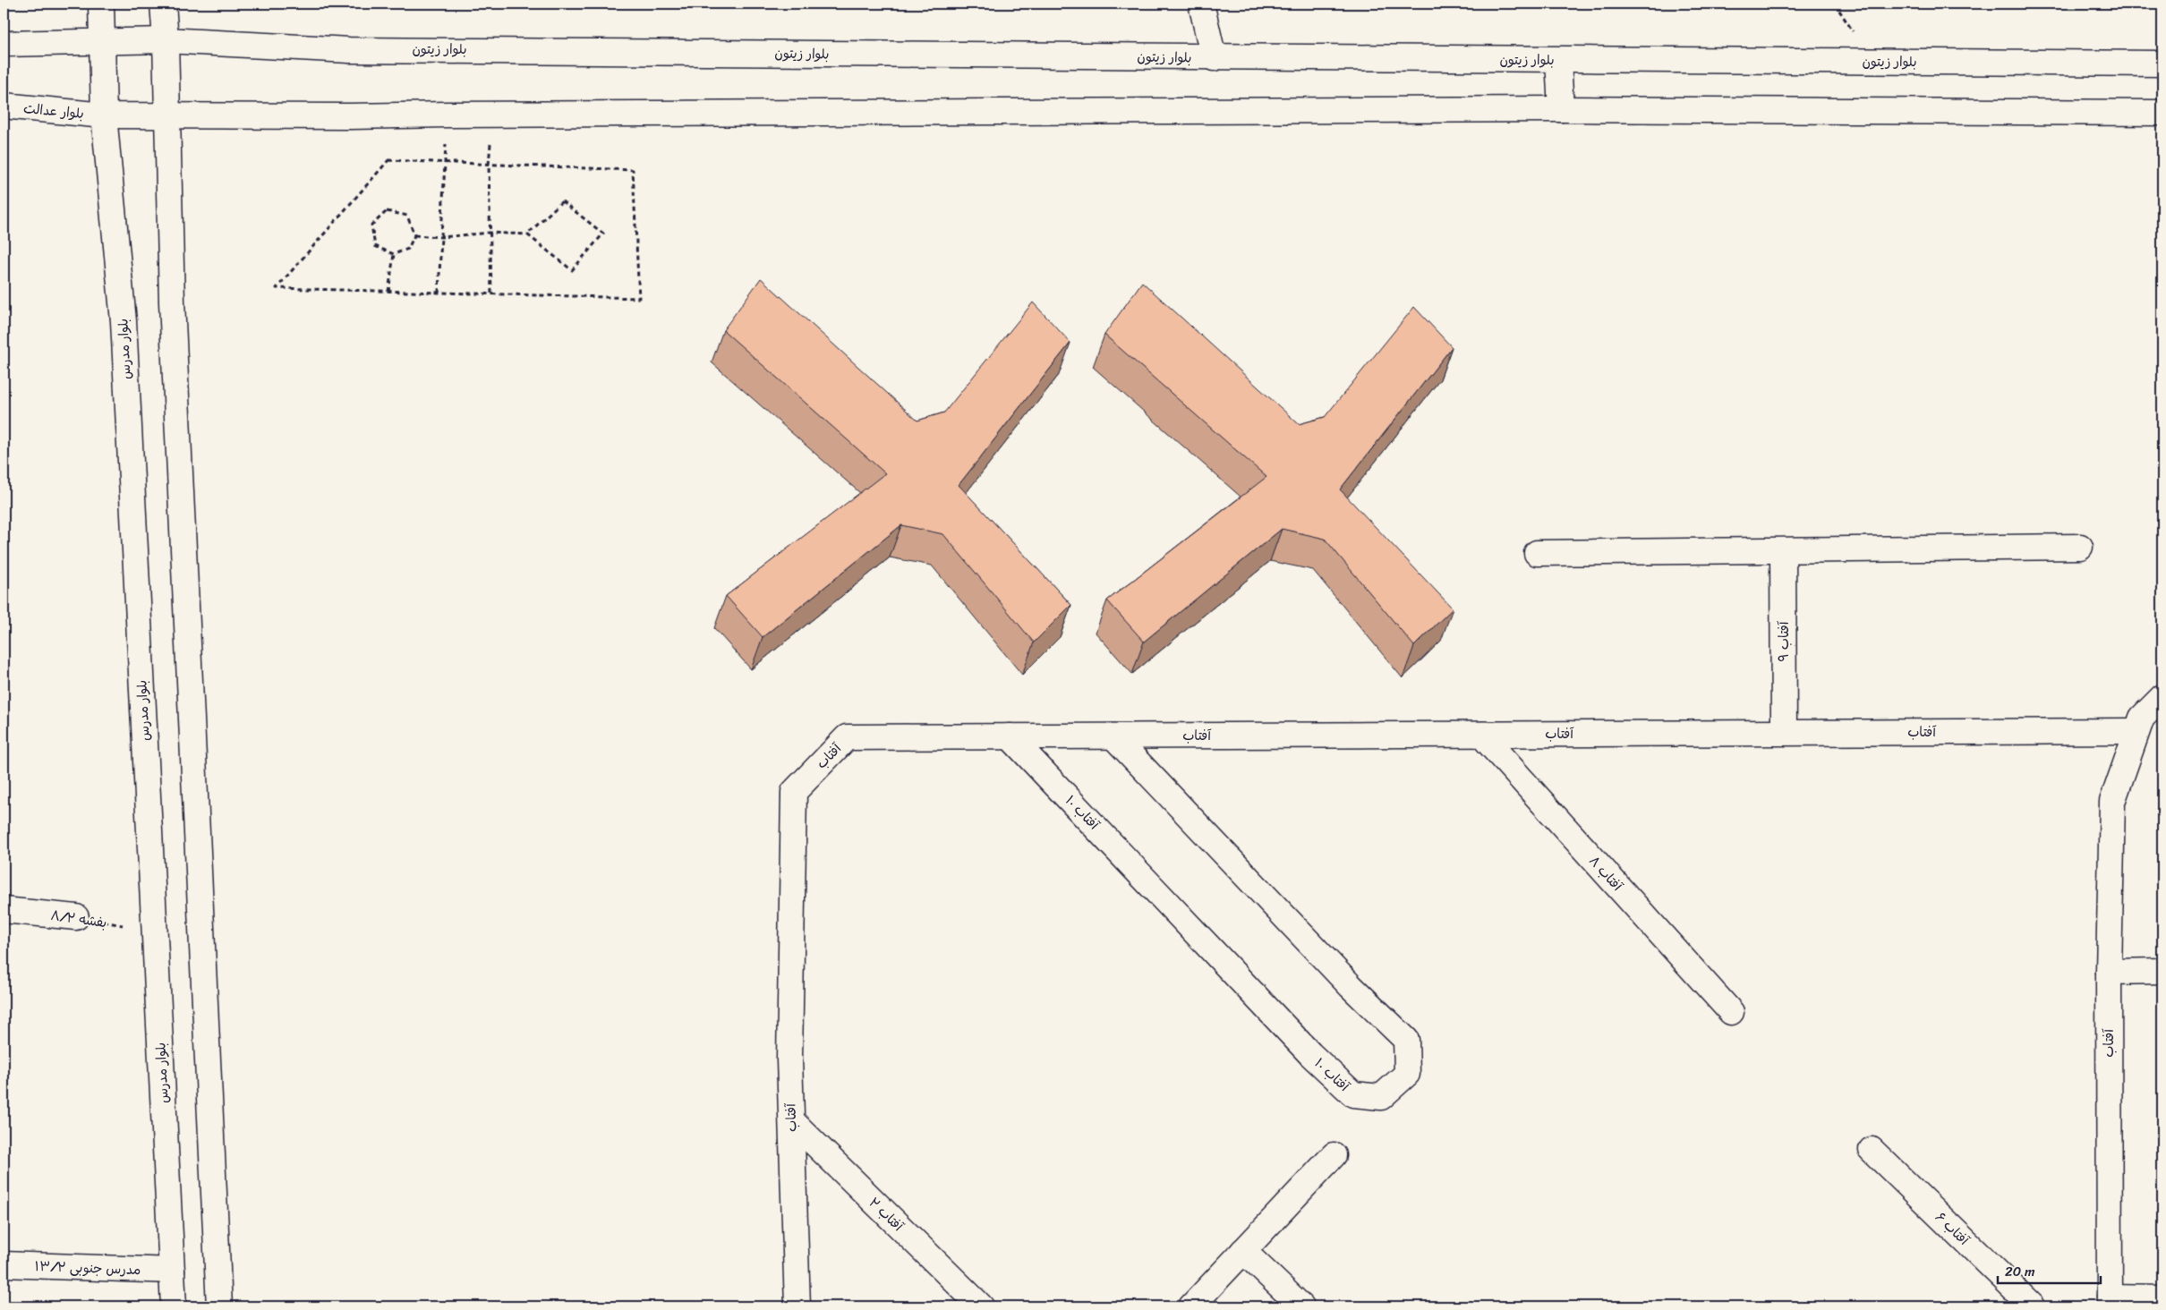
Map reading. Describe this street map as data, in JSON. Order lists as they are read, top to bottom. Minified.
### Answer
{"streets":{"street":["بلوار زیتون","بلوار عدالت","بلوار مدرس","آفتاب ۹","آفتاب","آفتاب ۱۰","آفتاب ۸","بفشه ۸/۲","آفتاب ۲","آفتاب ۶","مدرس جنوبی ۱۳/۲"]},"crossings":[["بلوار زیتون","بلوار مدرس"],["بلوار عدالت","بلوار مدرس"],["بلوار مدرس","بفشه ۸/۲"],["بلوار مدرس","مدرس جنوبی ۱۳/۲"],["آفتاب ۹","آفتاب"],["آفتاب","آفتاب ۱۰"],["آفتاب","آفتاب ۸"],["آفتاب","آفتاب ۲"]],"scale_bar":"20 m"}
